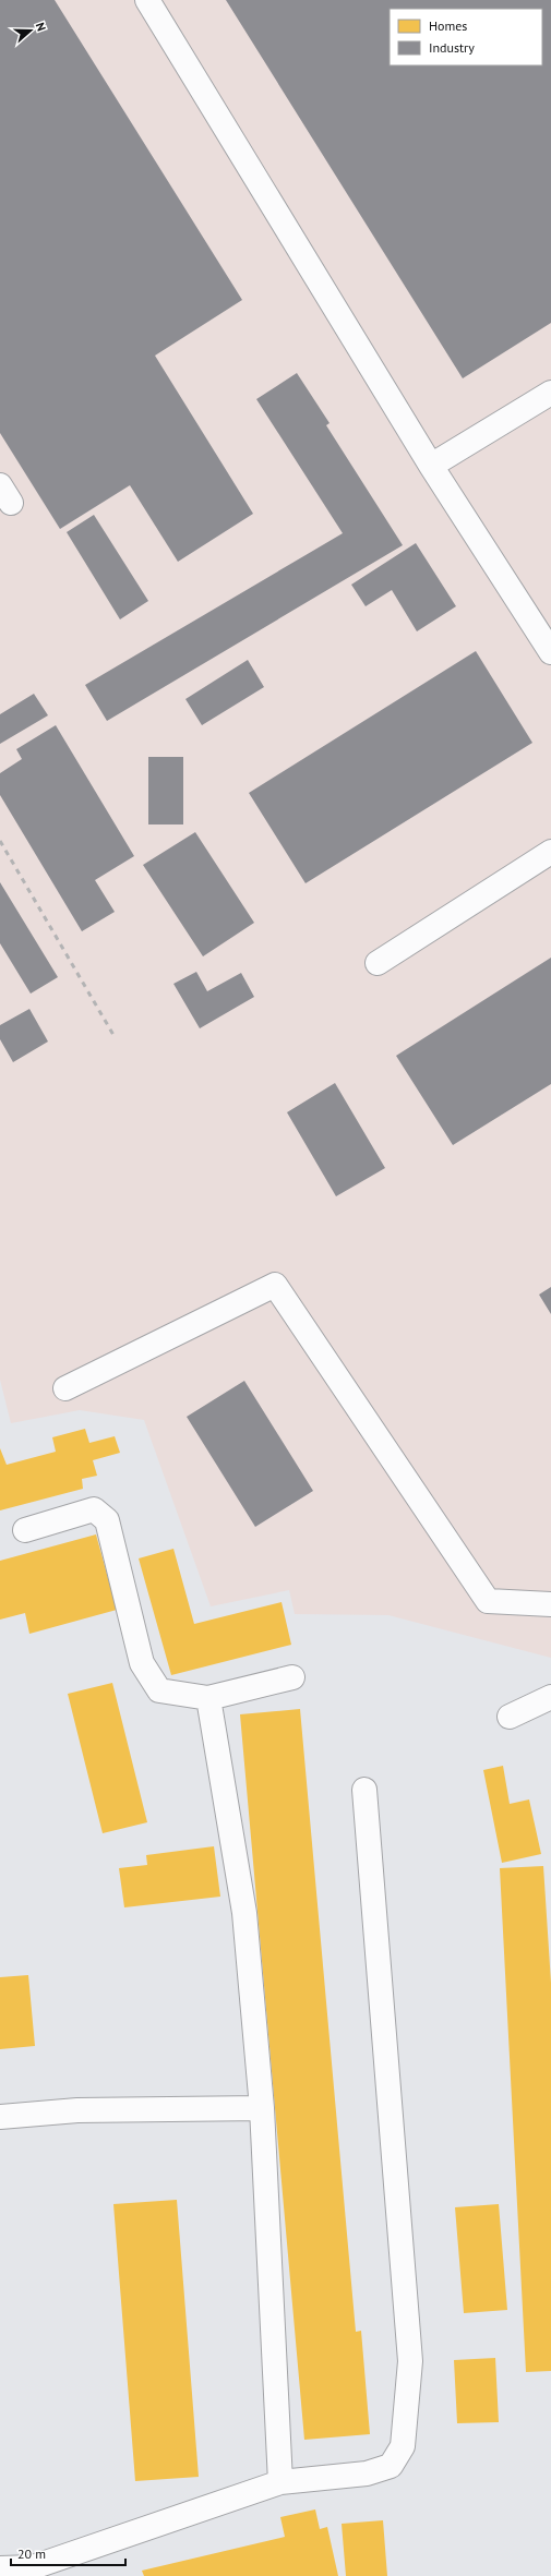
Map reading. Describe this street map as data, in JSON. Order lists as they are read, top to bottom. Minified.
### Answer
{"legend":["Homes","Industry"],"scale_bar":"20 m","north":"right"}
